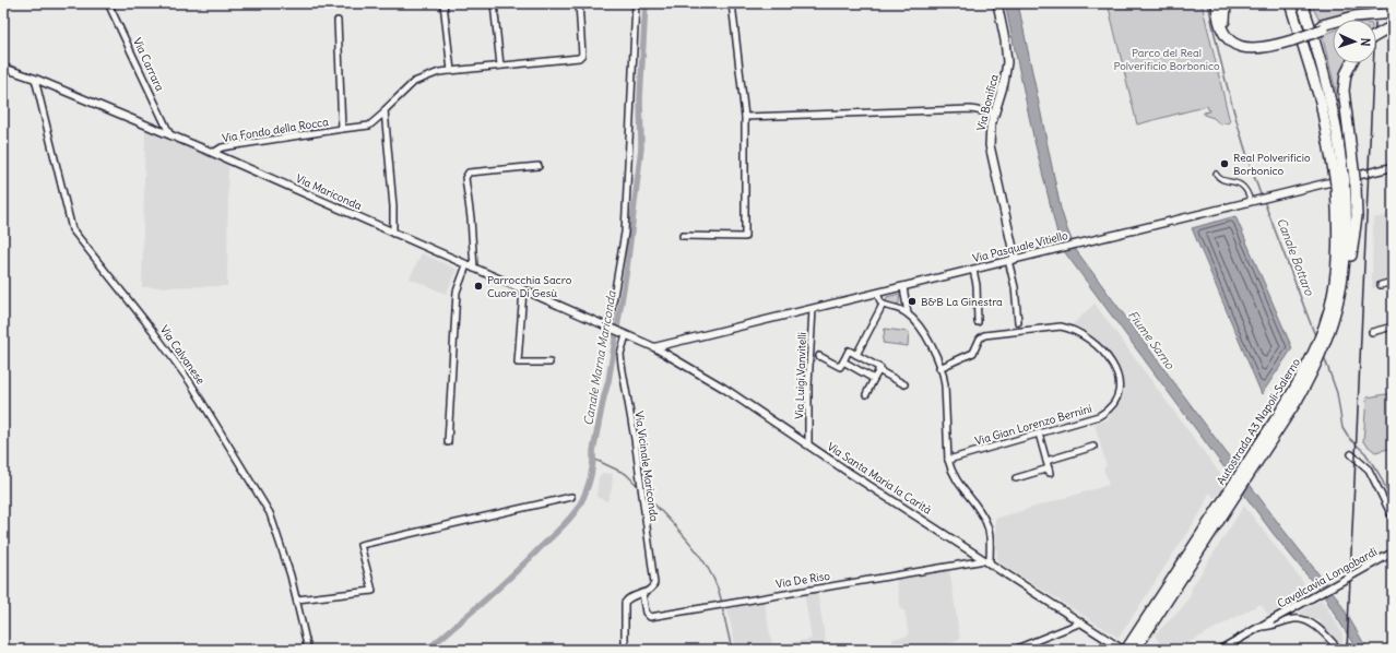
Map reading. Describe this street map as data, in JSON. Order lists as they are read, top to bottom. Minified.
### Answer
{"streets":{"highway":["Autostrada A3 Napoli-Salerno"],"main road":["Via Bonifica"],"street":["Via Carrara","Via Fondo della Rocca","Via Mariconda","Via Pasquale Vitiello","Via Calvanese","Via Luigi Vanvitelli","Via Gian Lorenzo Bernini","Via Vicinale Mariconda","Via Santa Maria la Carità","Cavalcavia Longobardi","Via De Riso"]},"crossings":[["Via Carrara","Via Mariconda"],["Via Bonifica","Via Pasquale Vitiello"],["Via Fondo della Rocca","Via Mariconda"],["Via Mariconda","Via Calvanese"],["Via Mariconda","Via Vicinale Mariconda"],["Via Mariconda","Via Santa Maria la Carità"],["Via Pasquale Vitiello","Via Luigi Vanvitelli"],["Via Pasquale Vitiello","Via Santa Maria la Carità"],["Via Luigi Vanvitelli","Via Santa Maria la Carità"],["Autostrada A3 Napoli-Salerno","Via Santa Maria la Carità"],["Via Vicinale Mariconda","Via Santa Maria la Carità"],["Via Vicinale Mariconda","Via De Riso"],["Via Santa Maria la Carità","Via De Riso"]],"water":["Canale Bottaro","Fiume Sarno","Canale Marna Mariconda"],"parks":["Parco del Real Polverificio Borbonico"],"places":["Real Polverificio Borbonico","Parrocchia Sacro Cuore Di Gesù","B&B La Ginestra"],"north":"right"}
